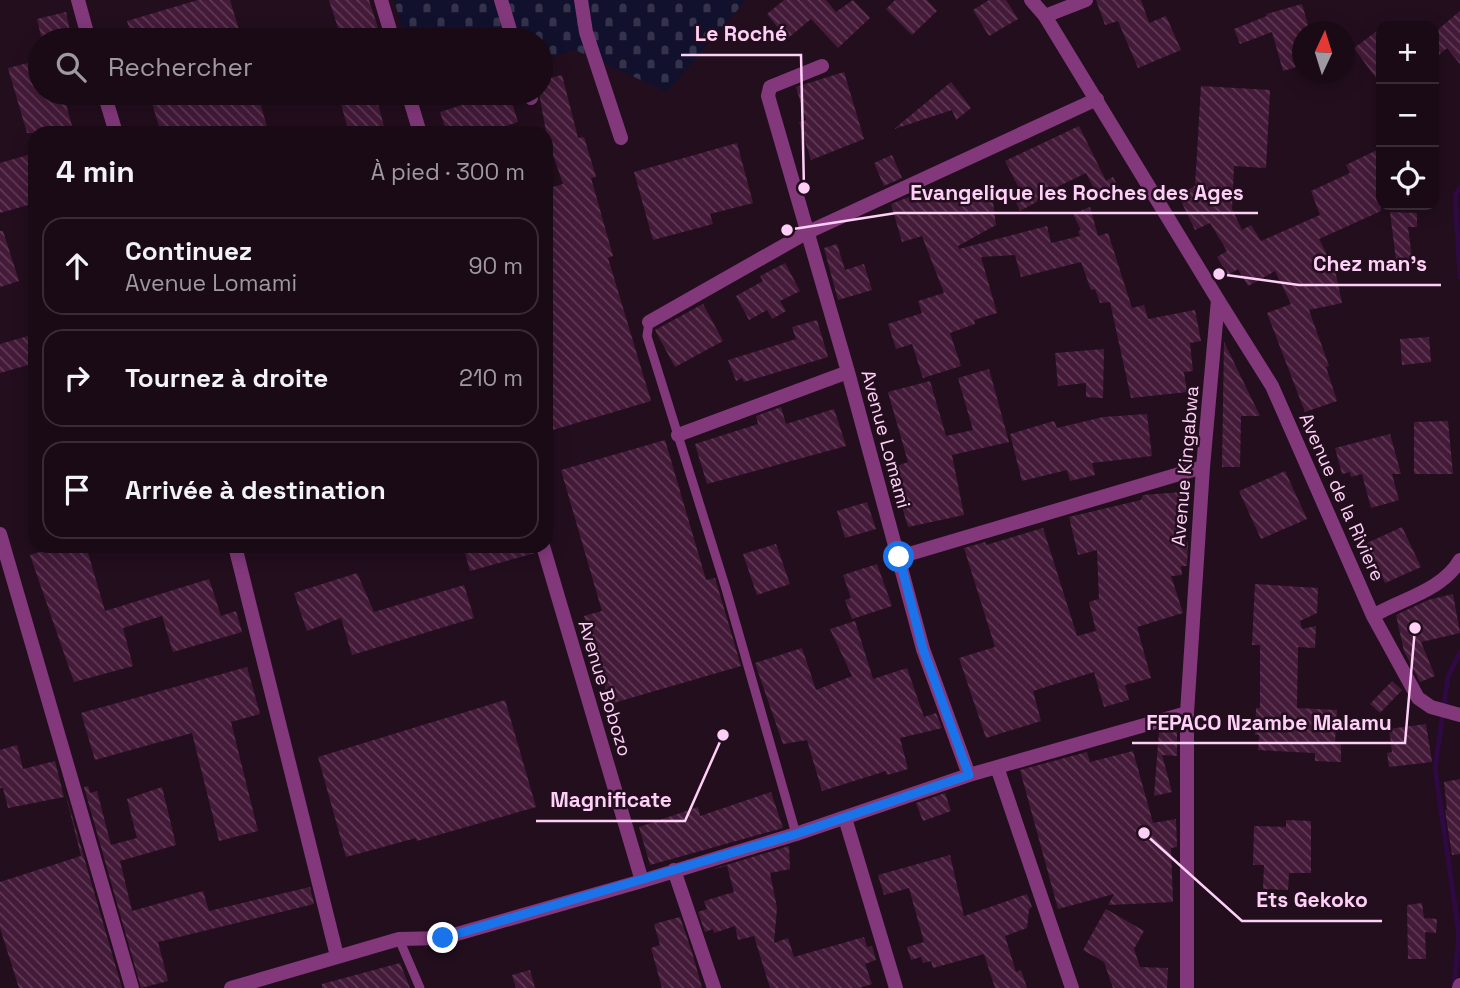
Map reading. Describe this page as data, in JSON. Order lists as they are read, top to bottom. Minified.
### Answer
{"streets":{"street":["Avenue Lomami","Avenue Kingabwa","Avenue de la Riviere","Avenue Bobozo"]},"crossings":[["Avenue Kingabwa","Avenue de la Riviere"]],"places":["Le Roché","Evangelique les Roches des Ages","Chez man's","FEPACO Nzambe Malamu","Magnificate","Ets Gekoko"],"north":"top","page":{"map_buttons":["+","−"],"search":"Rechercher","heading":["4 min","À pied · 300 m"],"list":[["Continuez","Avenue Lomami","90 m"],["Tournez à droite","210 m"],"Arrivée à destination"]}}
